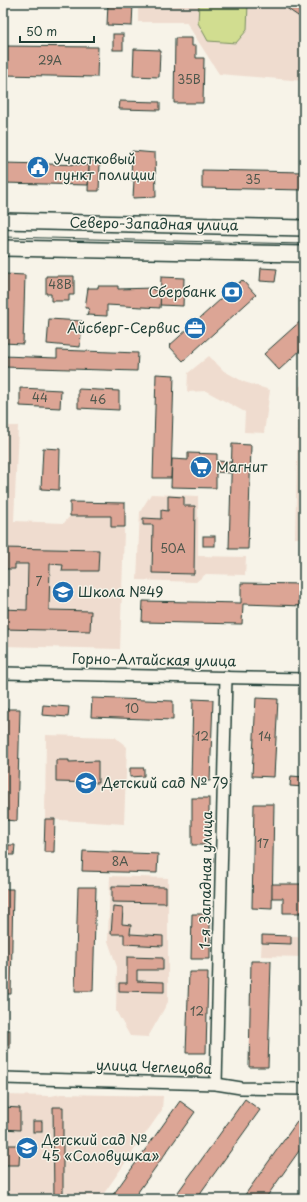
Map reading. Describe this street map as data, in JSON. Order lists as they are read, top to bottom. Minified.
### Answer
{"streets":{"main road":["Северо-Западная улица"],"street":["Горно-Алтайская улица","1-я Западная улица","улица Чеглецова"]},"crossings":[["Горно-Алтайская улица","1-я Западная улица"],["1-я Западная улица","улица Чеглецова"]],"places":{"public building":["Участковый пункт полиции"],"bank":["Сбербанк"],"office":["Айсберг-Сервис"],"supermarket":["Магнит"],"school or university":["Школа №49","Детский сад № 79","Детский сад № 45 «Соловушка»"]},"house_numbers":["29А","35В","35","48В","44","46","50А","7","10","12","14","17","8А","12"],"scale_bar":"50 m"}
